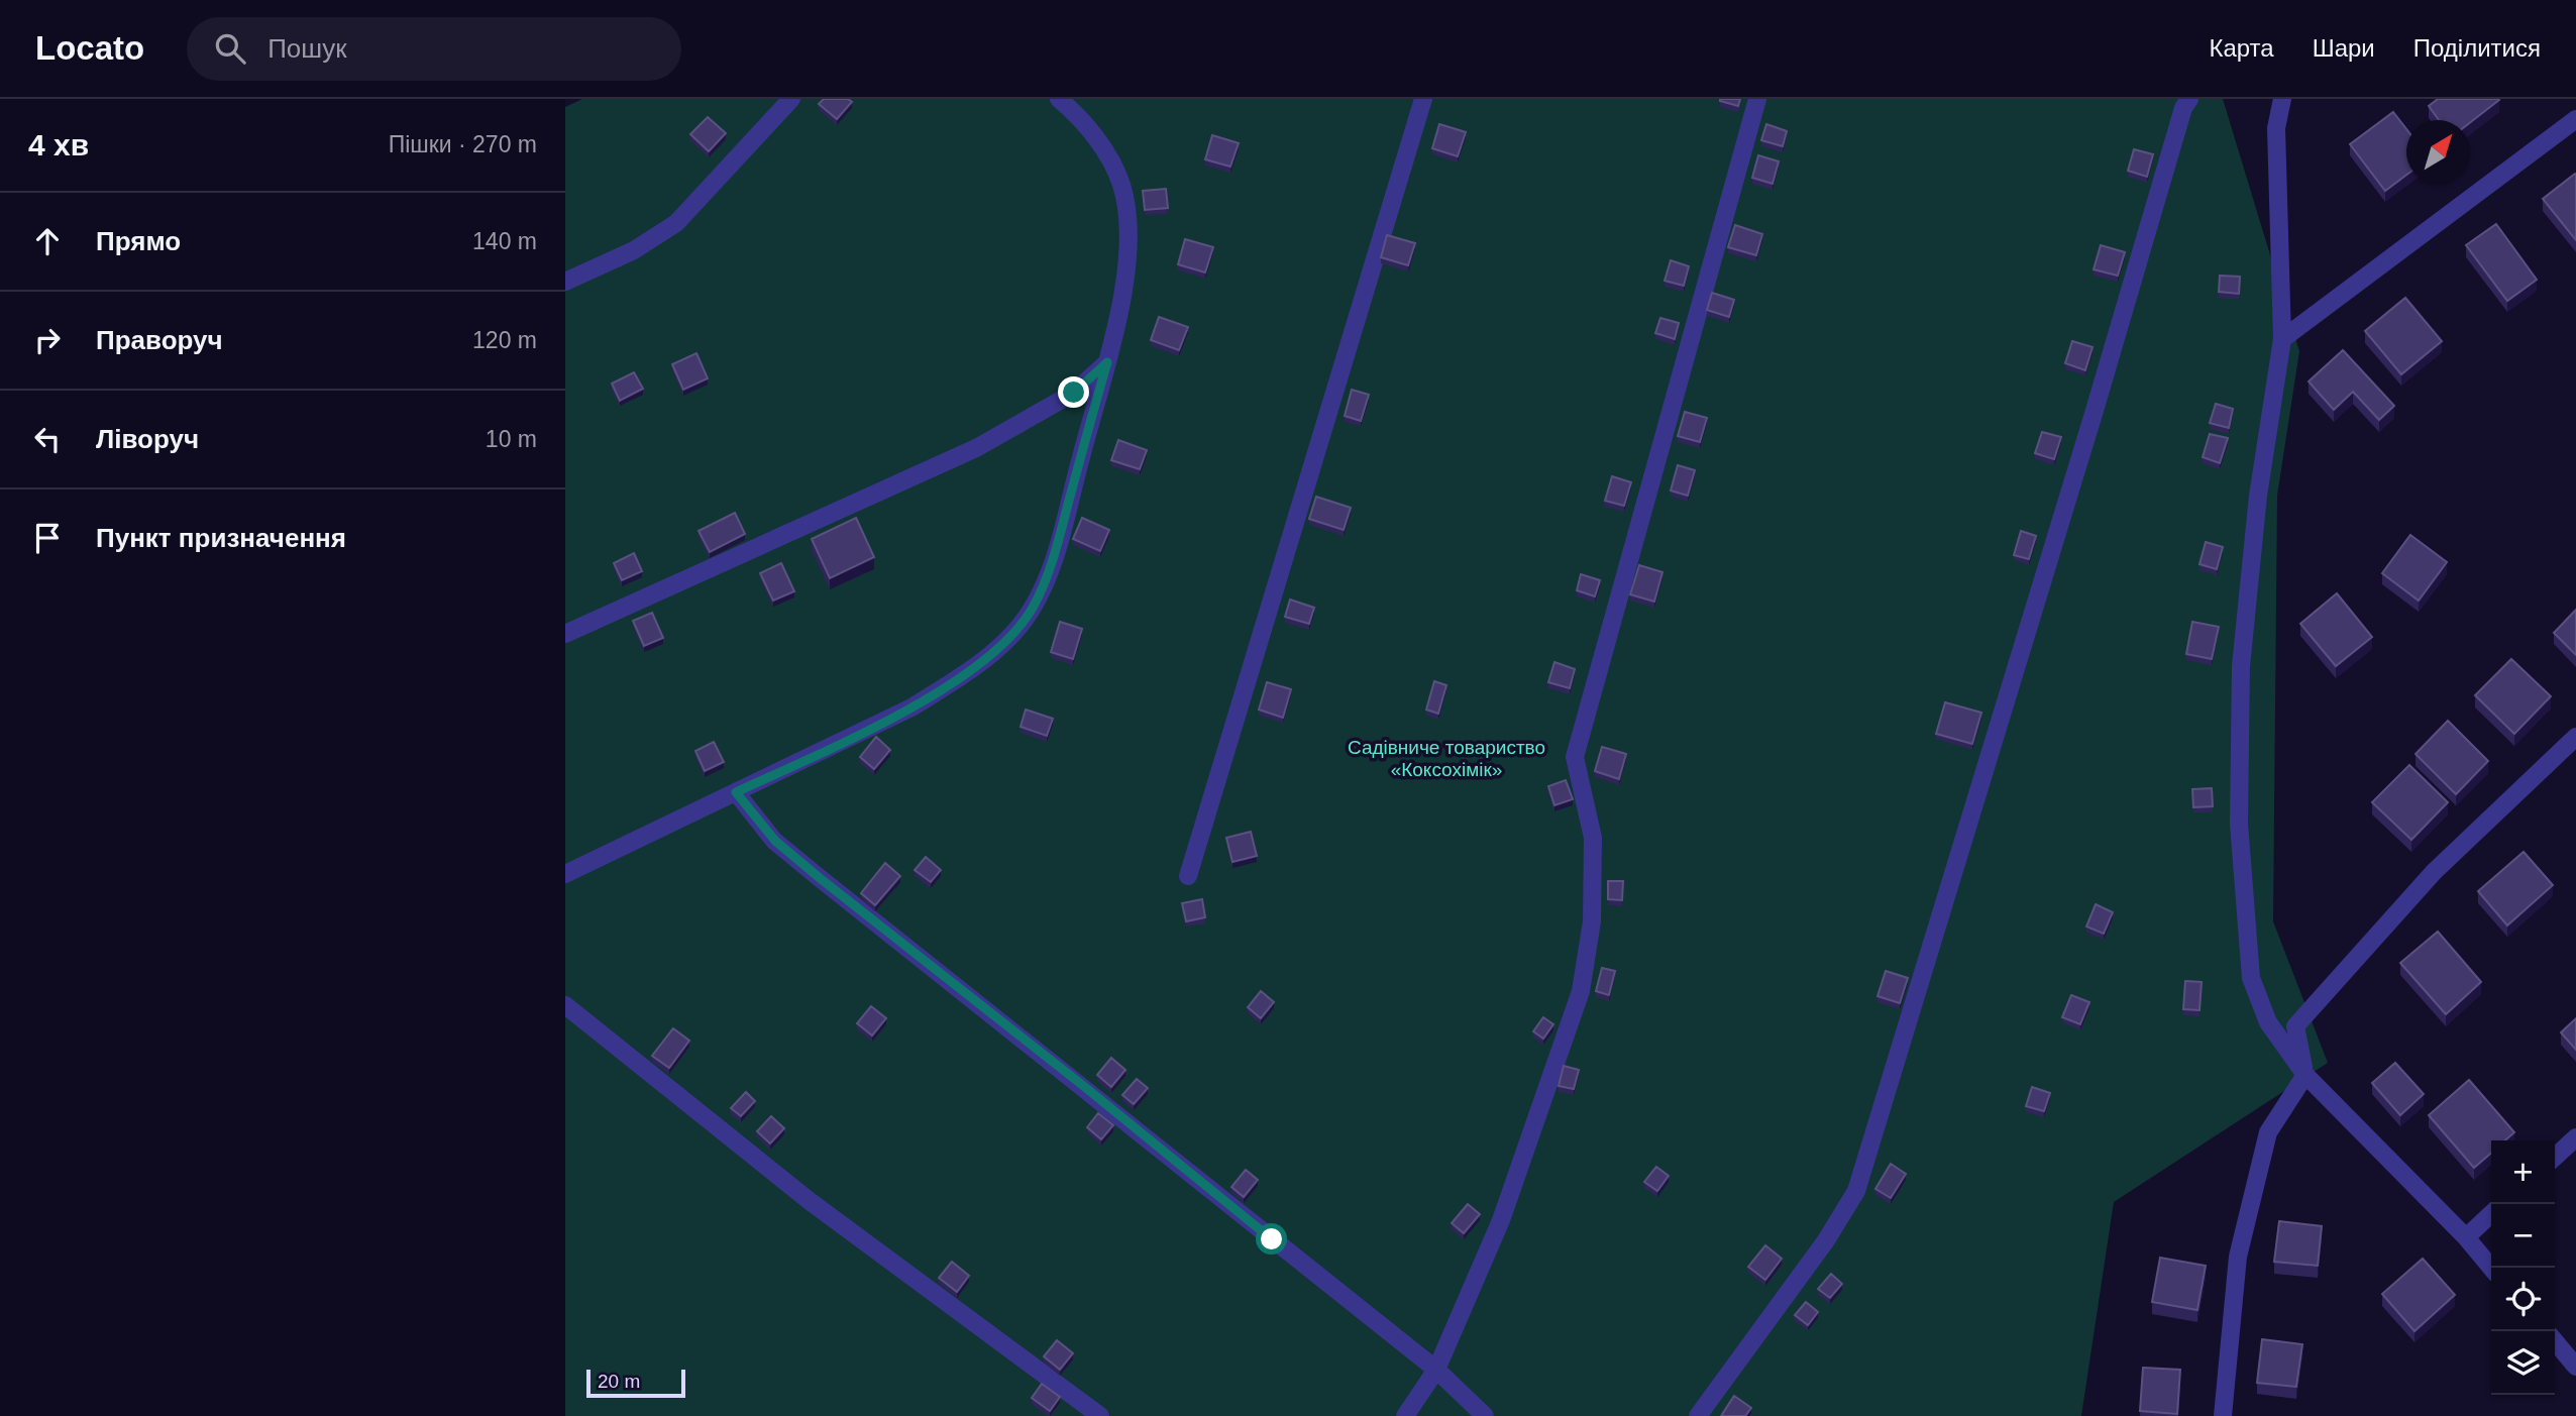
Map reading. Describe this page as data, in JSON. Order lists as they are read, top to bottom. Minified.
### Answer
{"parks":["Садівниче товариство «Коксохімік»"],"scale_bar":"20 m","north":"top right","page":{"header":"Locato","search":"Пошук","nav":["Карта","Шари","Поділитися"],"heading":["4 хв","Пішки · 270 m"],"list":[["Прямо","140 m"],["Праворуч","120 m"],["Ліворуч","10 m"],"Пункт призначення"],"map_buttons":["+","−"],"scale":"20 m"}}
